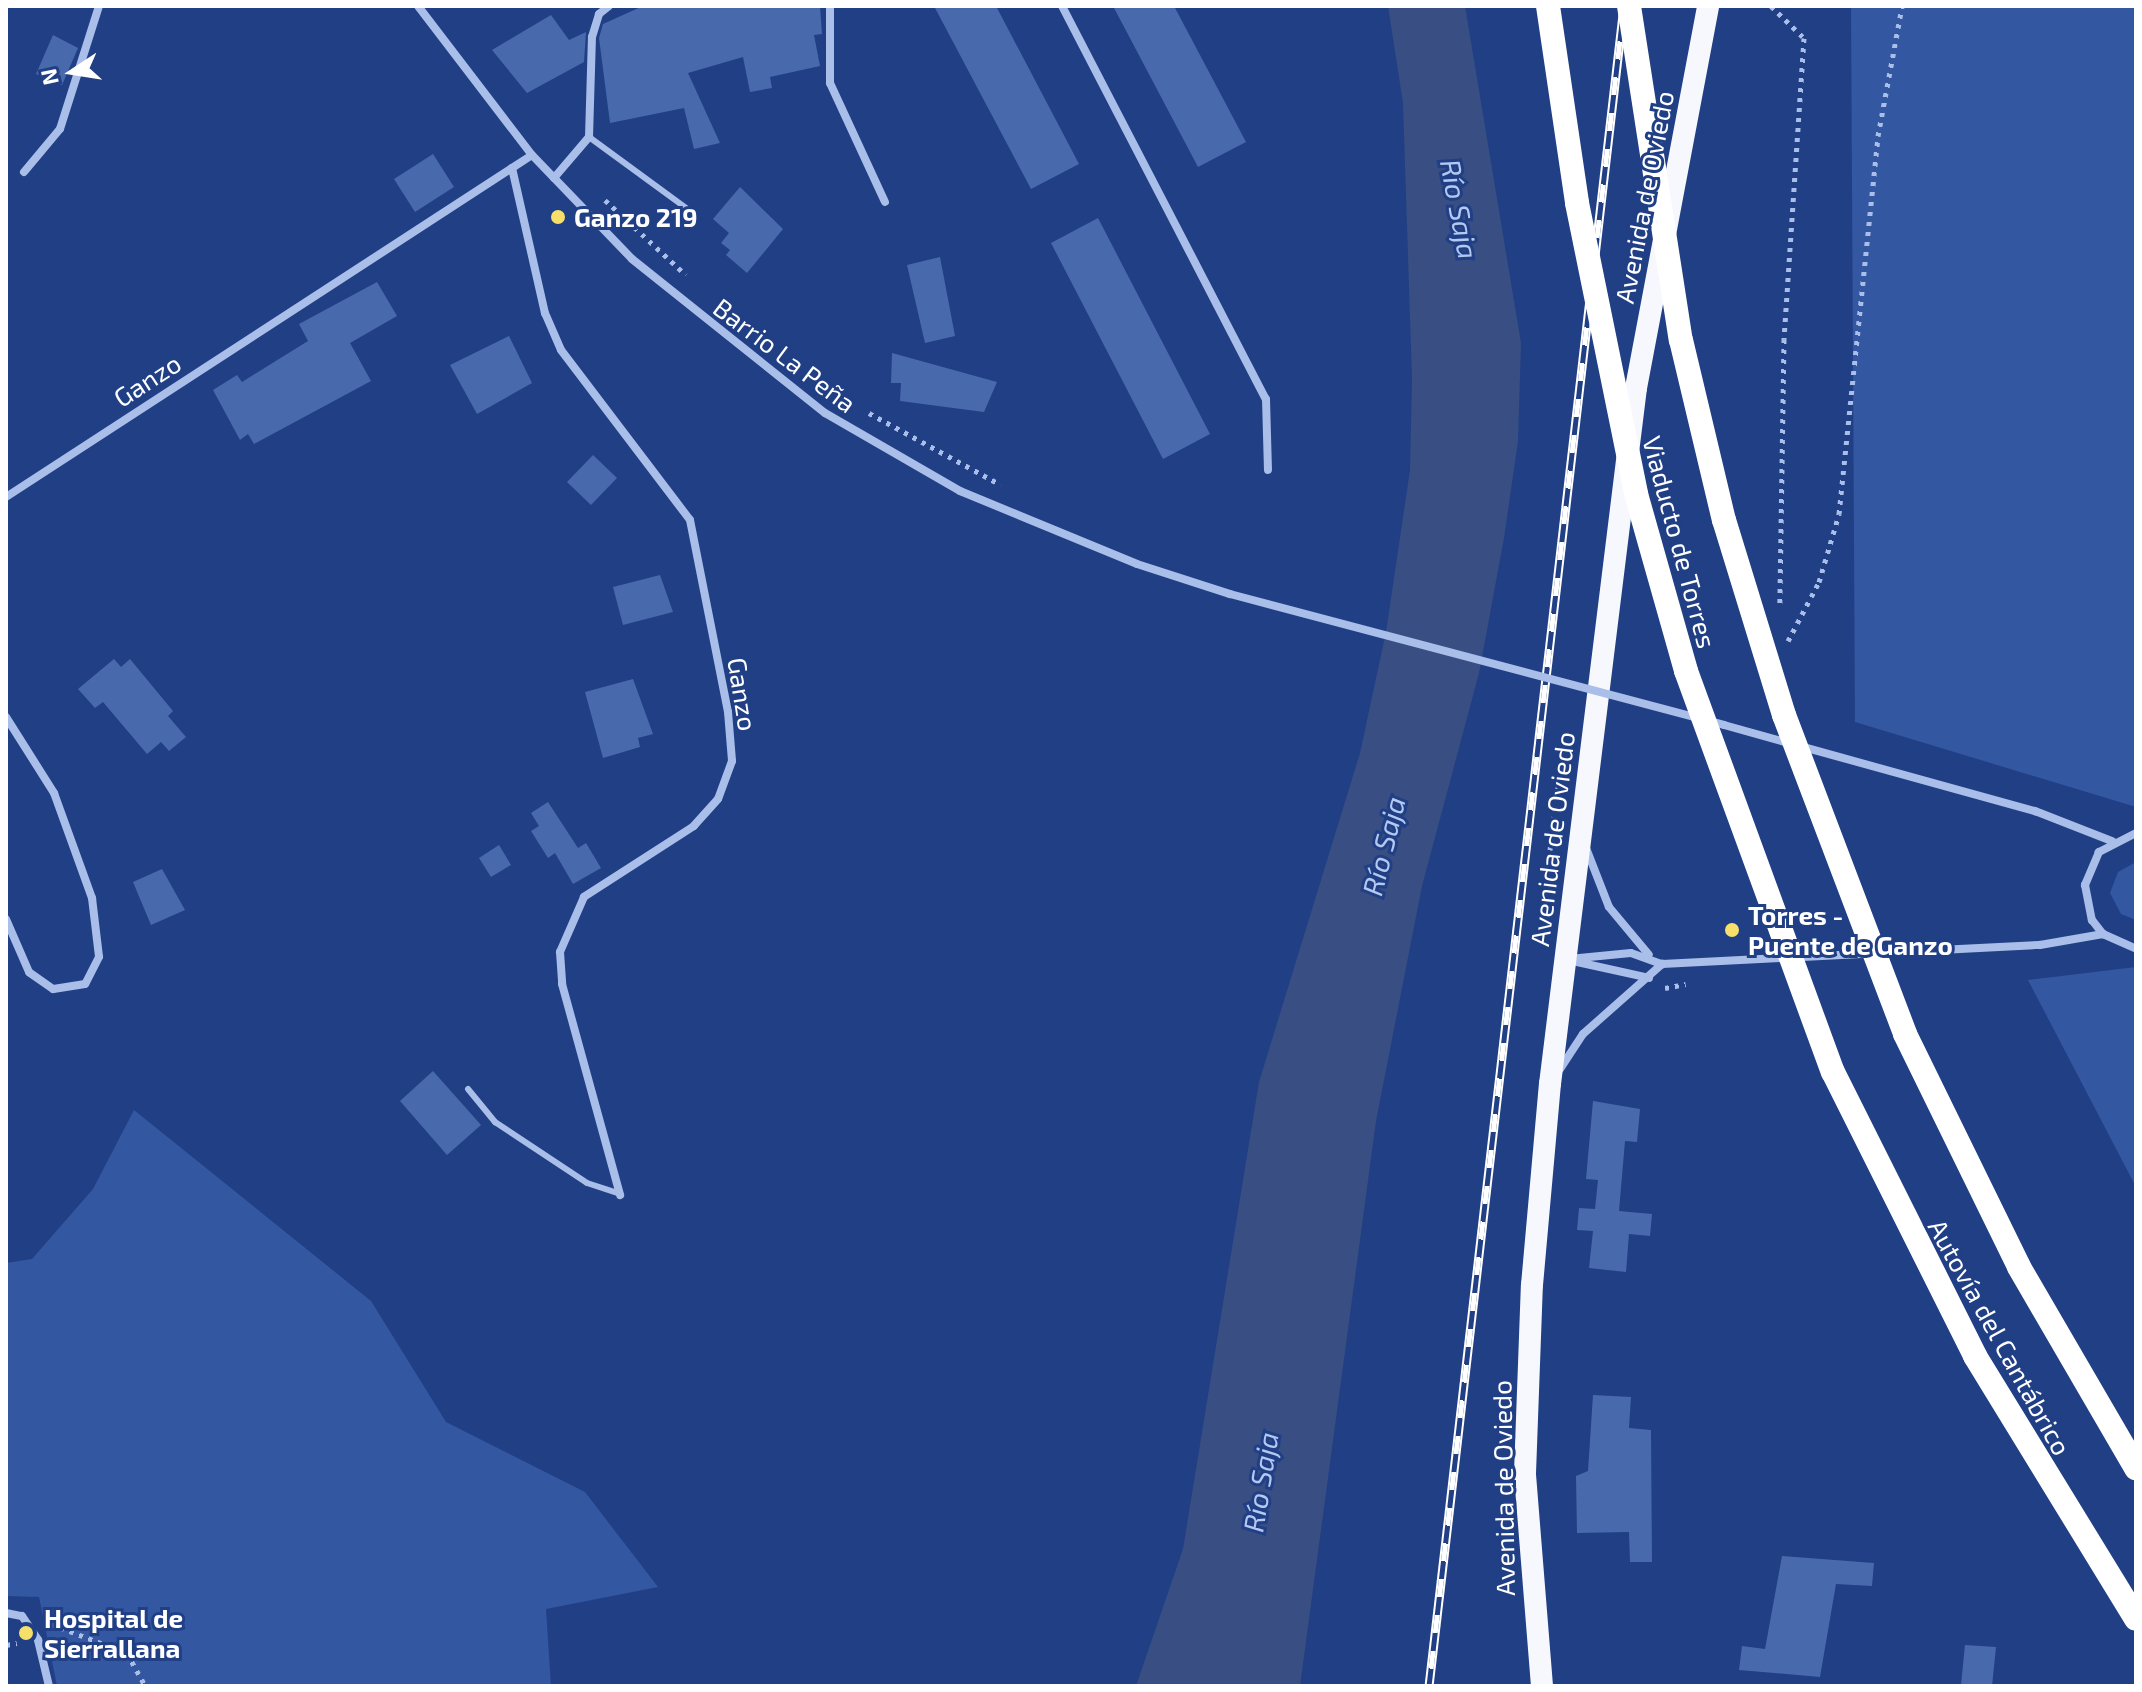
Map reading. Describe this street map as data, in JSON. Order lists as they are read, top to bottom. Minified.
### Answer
{"streets":{"highway":["Avenida de Oviedo","Viaducto de Torres","Autovía del Cantábrico"],"street":["Barrio La Peña","Ganzo"]},"crossings":[["Barrio La Peña","Ganzo"],["Viaducto de Torres","Autovía del Cantábrico"]],"water":["Río Saja"],"places":["Ganzo 219","Torres - Puente de Ganzo","Hospital de Sierrallana"],"north":"left"}
